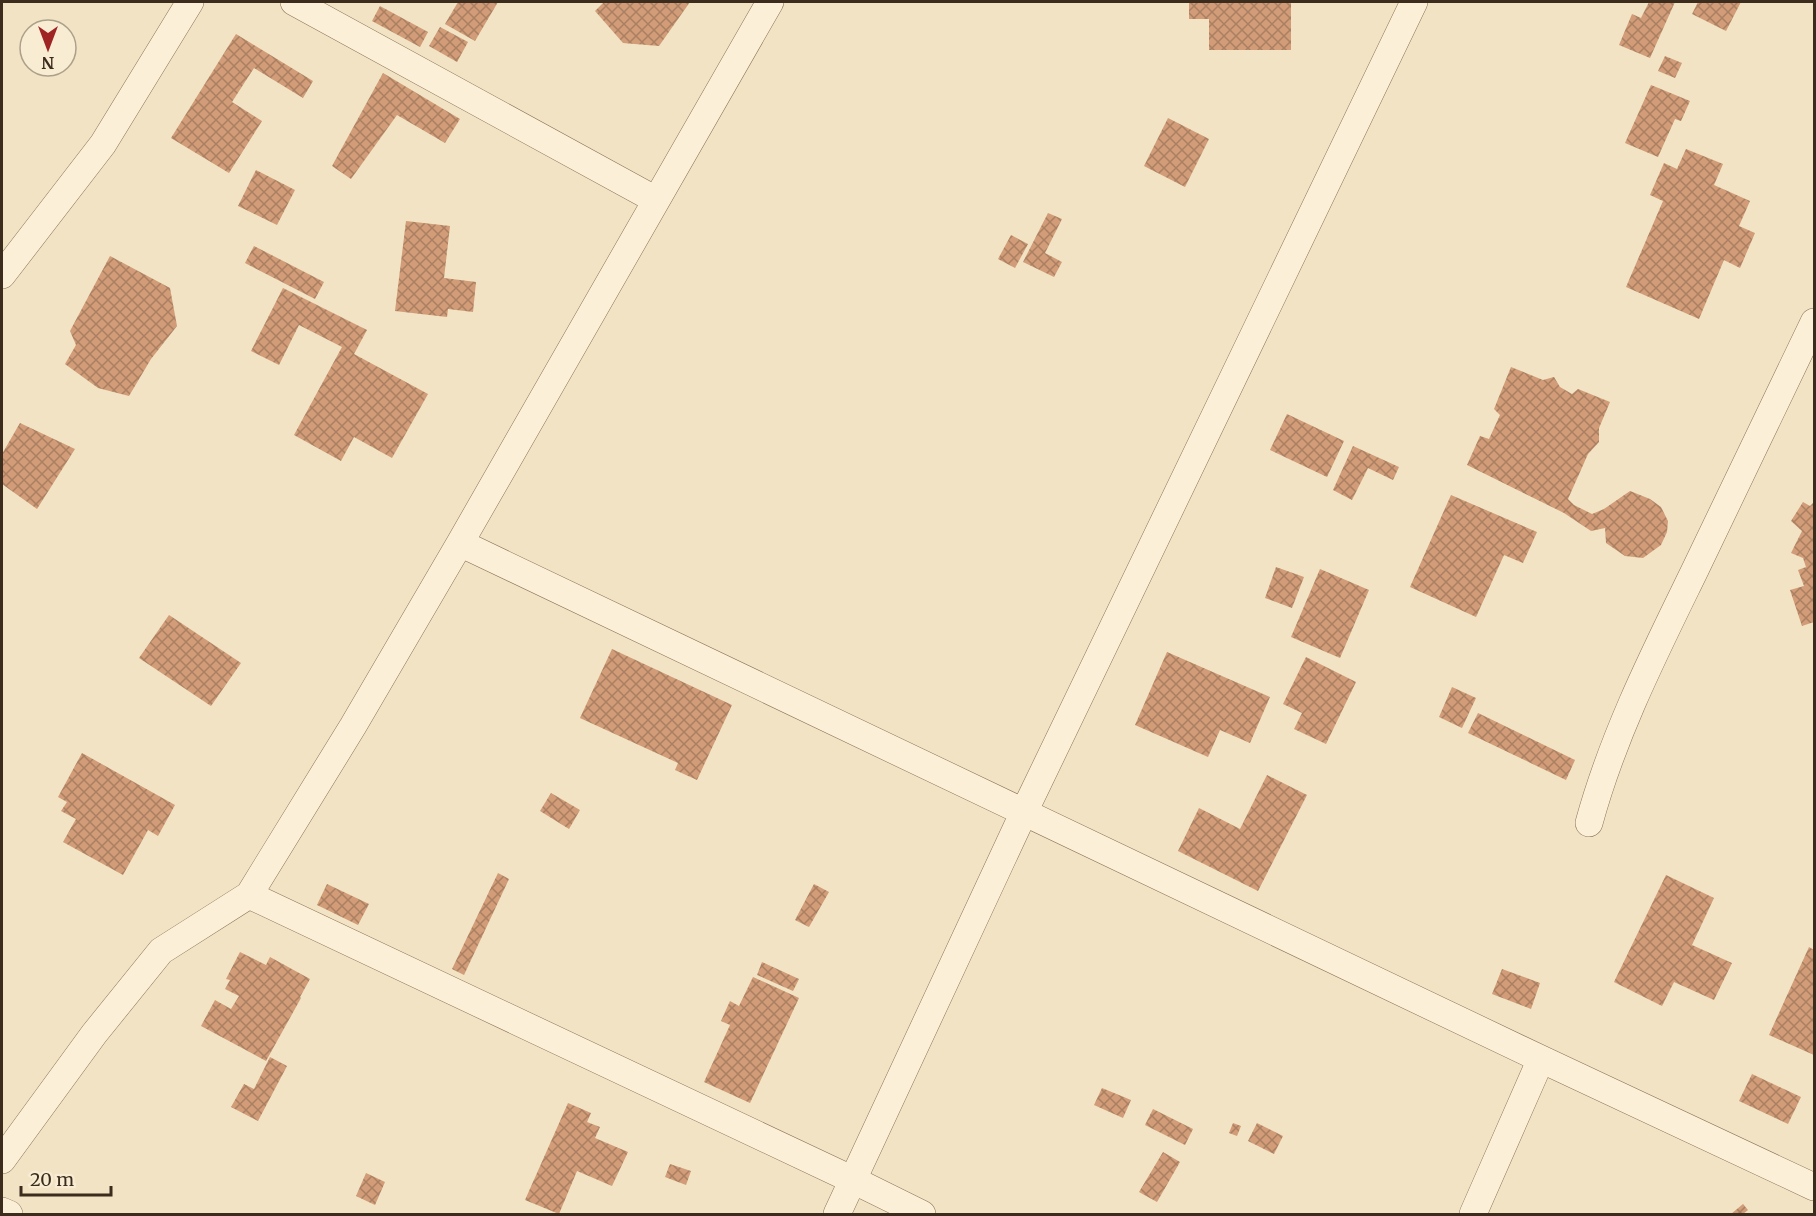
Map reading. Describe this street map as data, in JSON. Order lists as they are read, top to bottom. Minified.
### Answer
{"scale_bar":"20 m","north":"bottom"}
